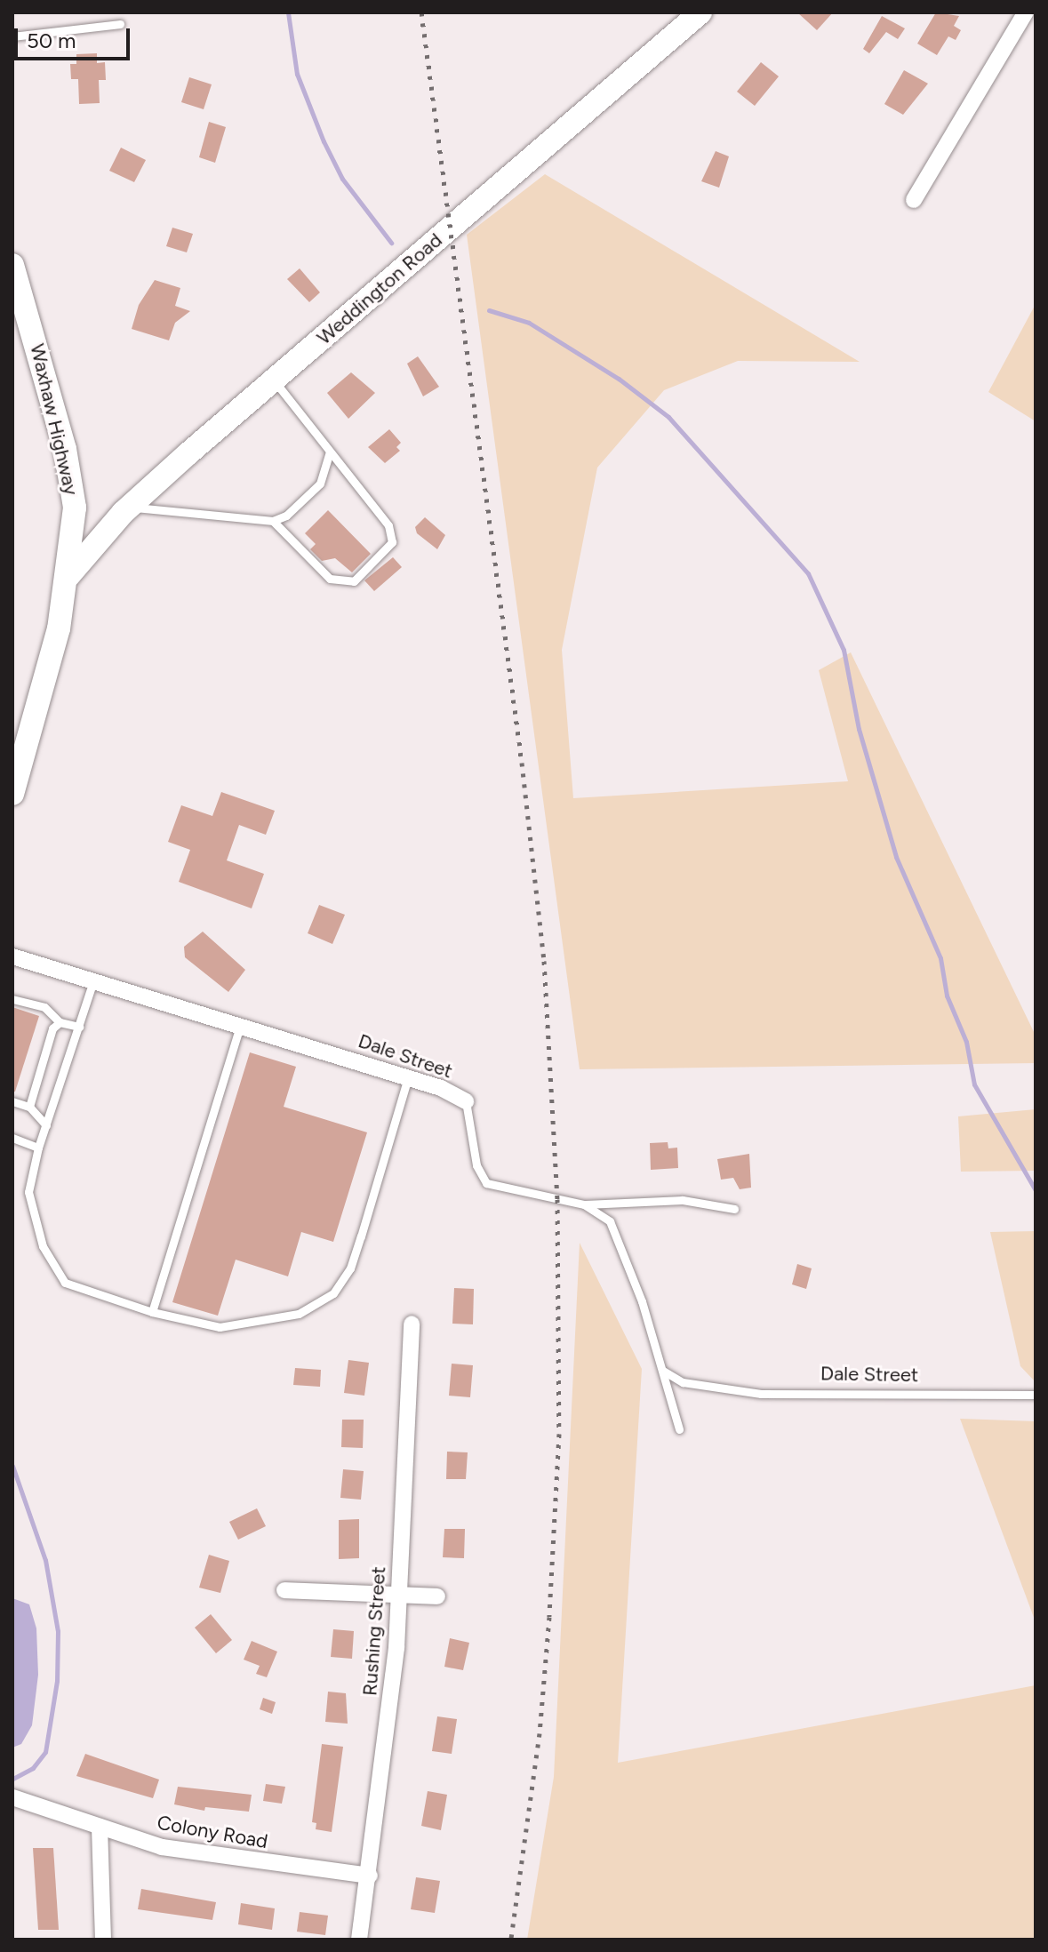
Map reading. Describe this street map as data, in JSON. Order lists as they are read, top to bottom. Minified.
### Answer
{"streets":{"main road":["Weddington Road","Waxhaw Highway"],"street":["Dale Street","Rushing Street","Colony Road"]},"crossings":[["Weddington Road","Waxhaw Highway"],["Rushing Street","Colony Road"]],"scale_bar":"50 m"}
